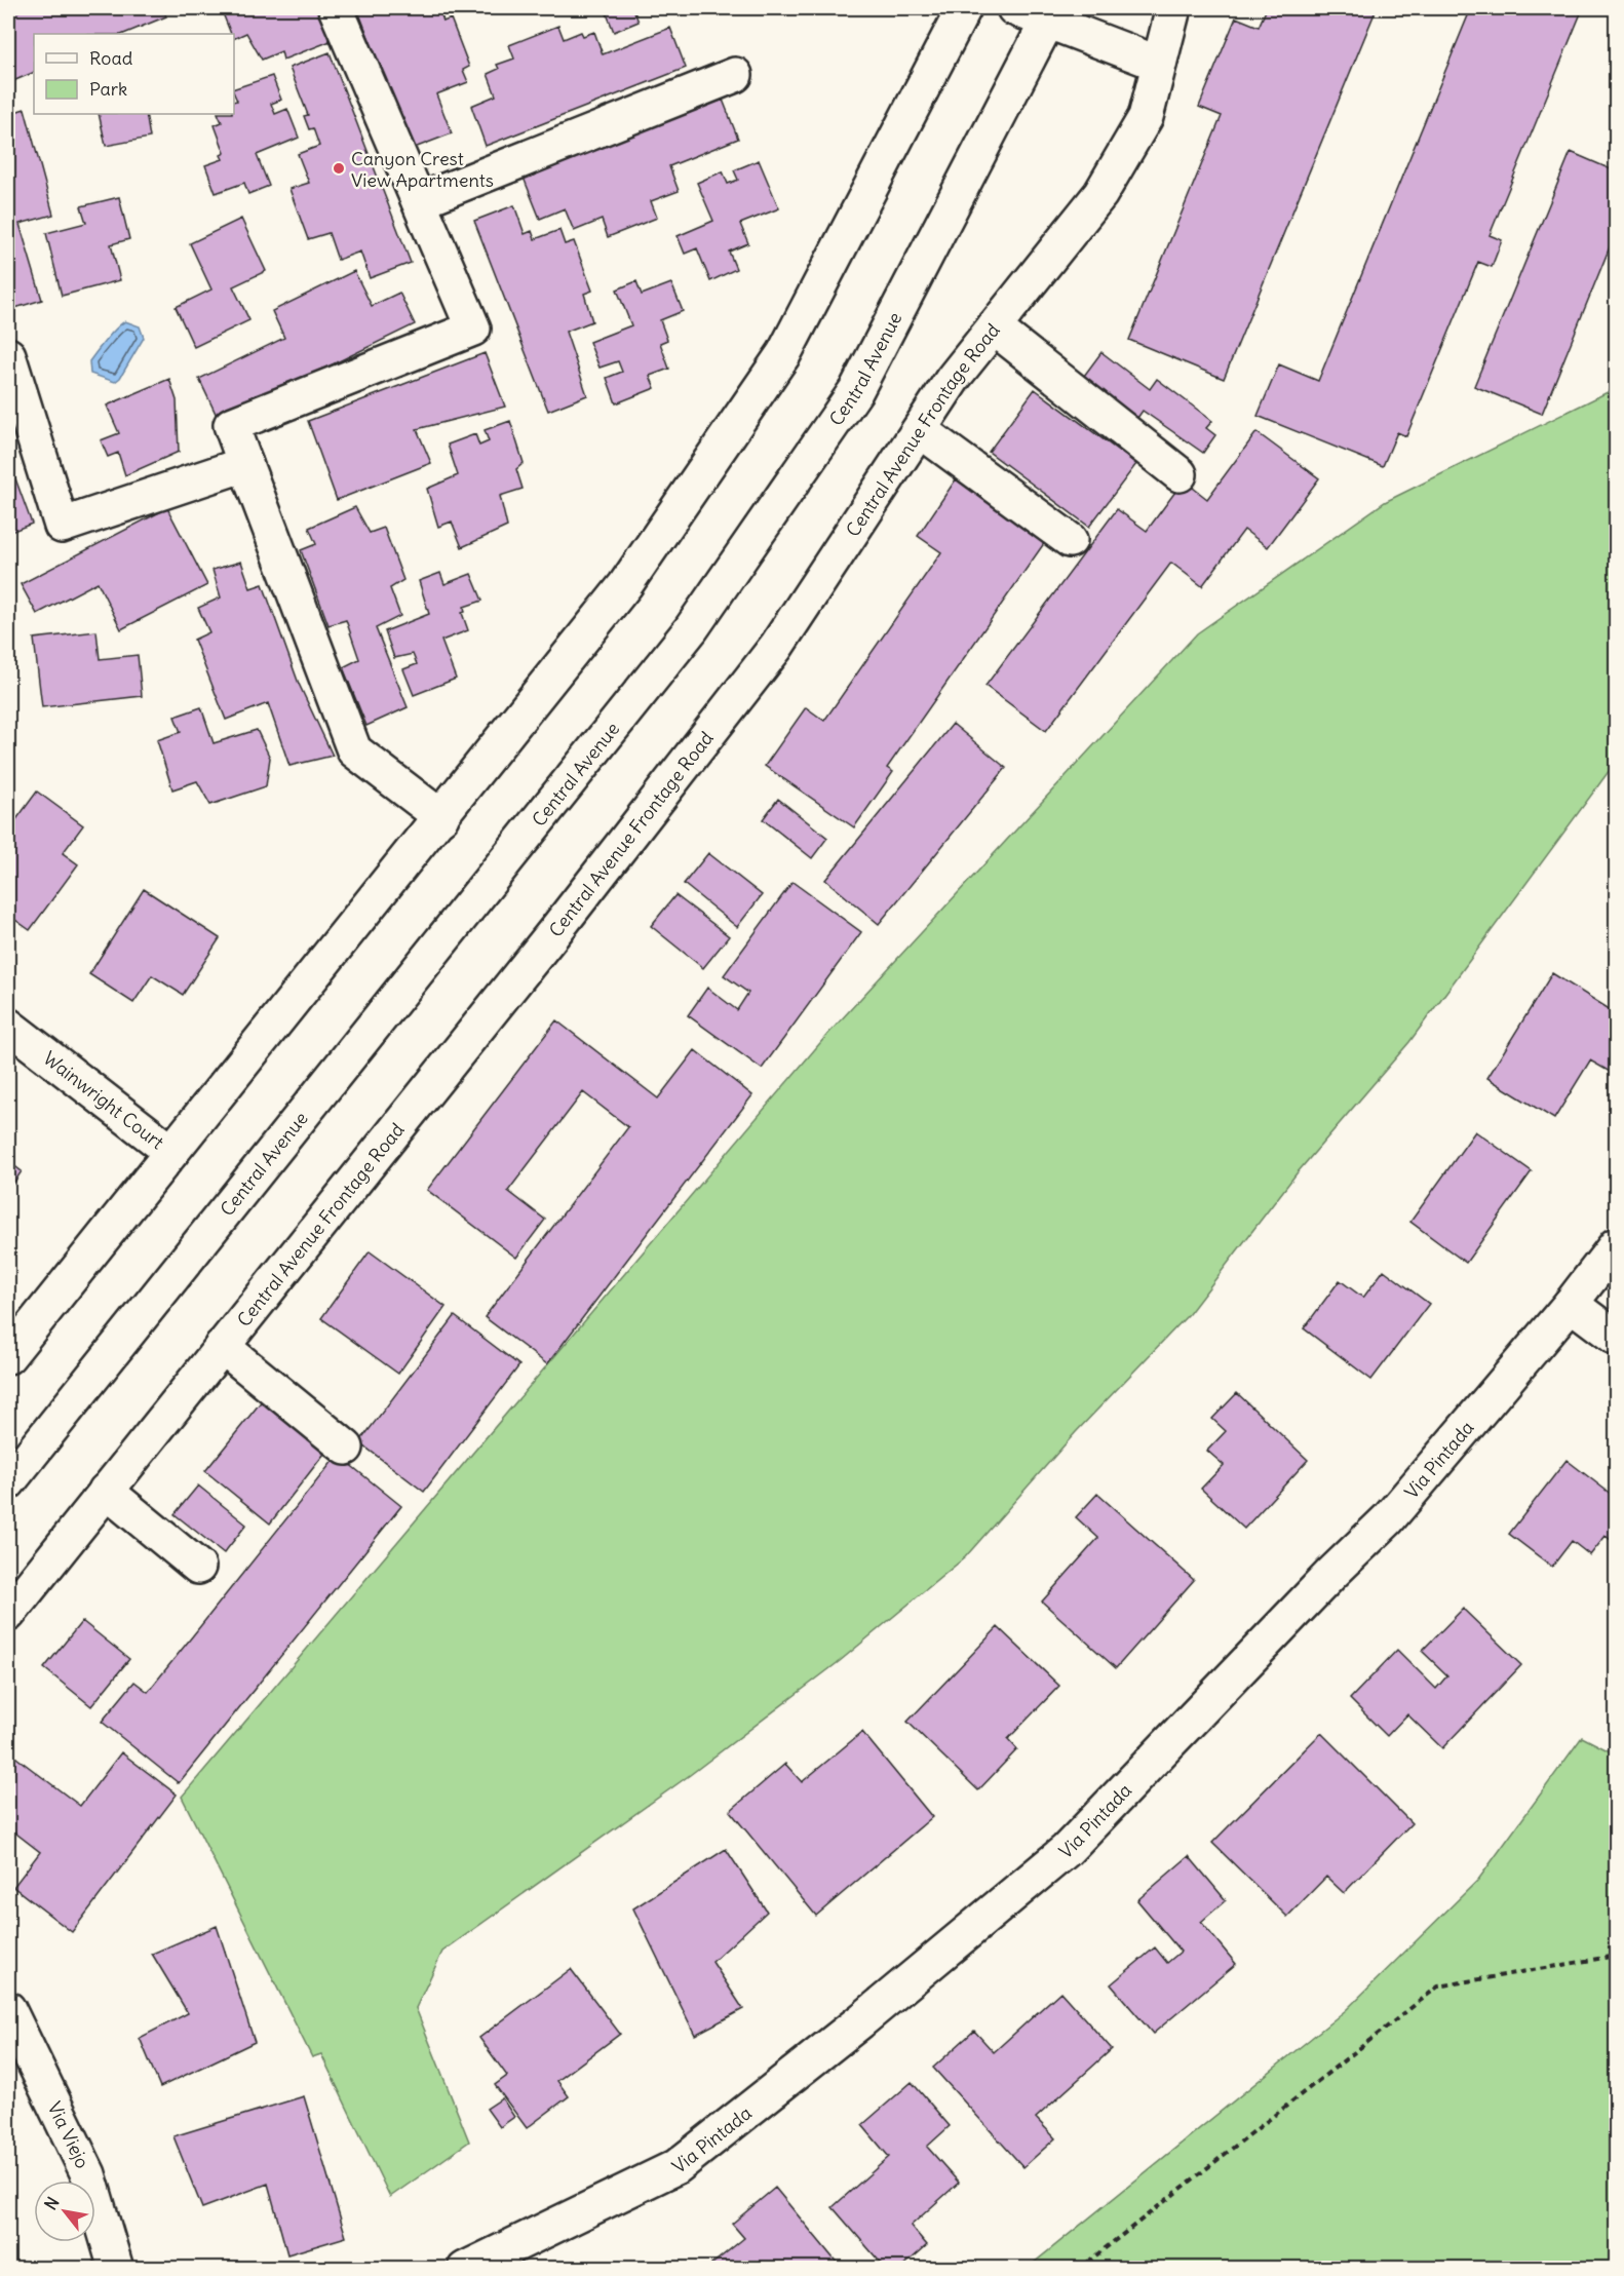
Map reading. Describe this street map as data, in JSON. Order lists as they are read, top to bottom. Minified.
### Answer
{"streets":{"street":["Central Avenue","Central Avenue Frontage Road","Wainwright Court","Via Pintada","Via Viejo"]},"places":["Canyon Crest View Apartments"],"legend":["Road","Park"],"north":"top left"}
